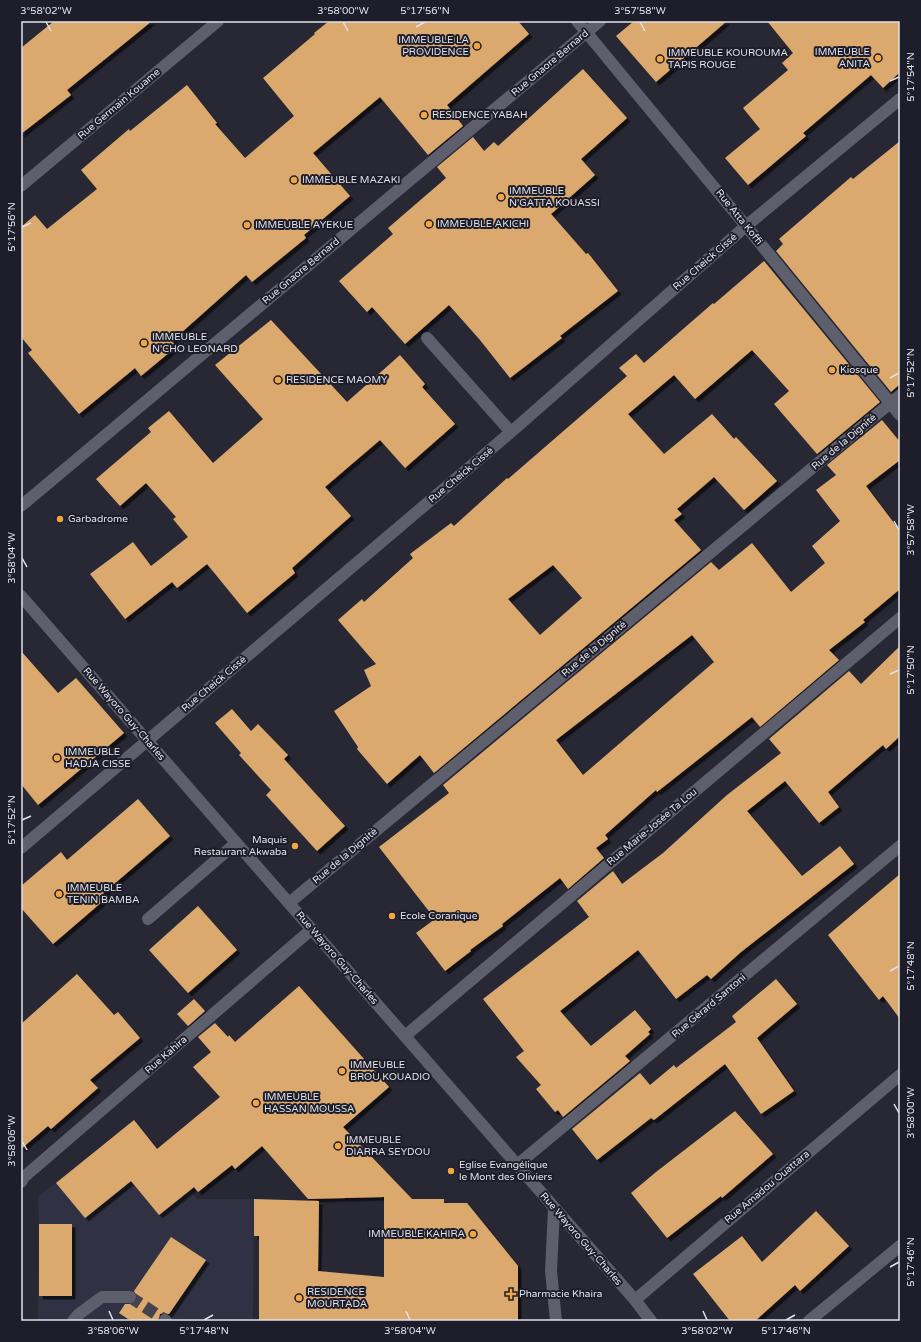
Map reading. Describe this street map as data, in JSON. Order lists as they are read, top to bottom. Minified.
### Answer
{"streets":{"street":["Rue Gnaore Bernard","Rue Germain Kouame","Rue Atta Koffi","Rue Cheick Cissé","Rue de la Dignité","Rue Wayoro Guy-Charles","Rue Marie-Josée Ta Lou","Rue Gérard Santoni","Rue Kahira","Rue Amadou Ouattara"]},"crossings":[["Rue Gnaore Bernard","Rue Atta Koffi"],["Rue Atta Koffi","Rue Cheick Cissé"],["Rue Atta Koffi","Rue de la Dignité"],["Rue Cheick Cissé","Rue Wayoro Guy-Charles"],["Rue de la Dignité","Rue Wayoro Guy-Charles"],["Rue Wayoro Guy-Charles","Rue Marie-Josée Ta Lou"],["Rue Wayoro Guy-Charles","Rue Gérard Santoni"],["Rue Wayoro Guy-Charles","Rue Kahira"],["Rue Wayoro Guy-Charles","Rue Amadou Ouattara"]],"places":{"other":["IMMEUBLE LA PROVIDENCE","IMMEUBLE ANITA","IMMEUBLE KOUROUMA TAPIS ROUGE","RESIDENCE YABAH","IMMEUBLE MAZAKI","IMMEUBLE N'GATTA KOUASSI","IMMEUBLE AKICHI","IMMEUBLE AYEKUE","IMMEUBLE N'CHO LEONARD","Kiosque","RESIDENCE MAOMY","Garbadrome","IMMEUBLE HADJA CISSE","Maquis Restaurant Akwaba","IMMEUBLE TENIN BAMBA","Ecole Coranique","IMMEUBLE BROU KOUADIO","IMMEUBLE HASSAN MOUSSA","IMMEUBLE DIARRA SEYDOU","Eglise Evangélique le Mont des Oliviers","IMMEUBLE KAHIRA","RESIDENCE MOURTADA"],"health":["Pharmacie Khaira"]},"coordinates":["3°58'02\"W","3°58'00\"W","5°17'56\"N","3°57'58\"W","5°17'54\"N","5°17'52\"N","3°58'04\"W","5°17'50\"N","5°17'48\"N","3°58'06\"W","5°17'46\"N"]}
